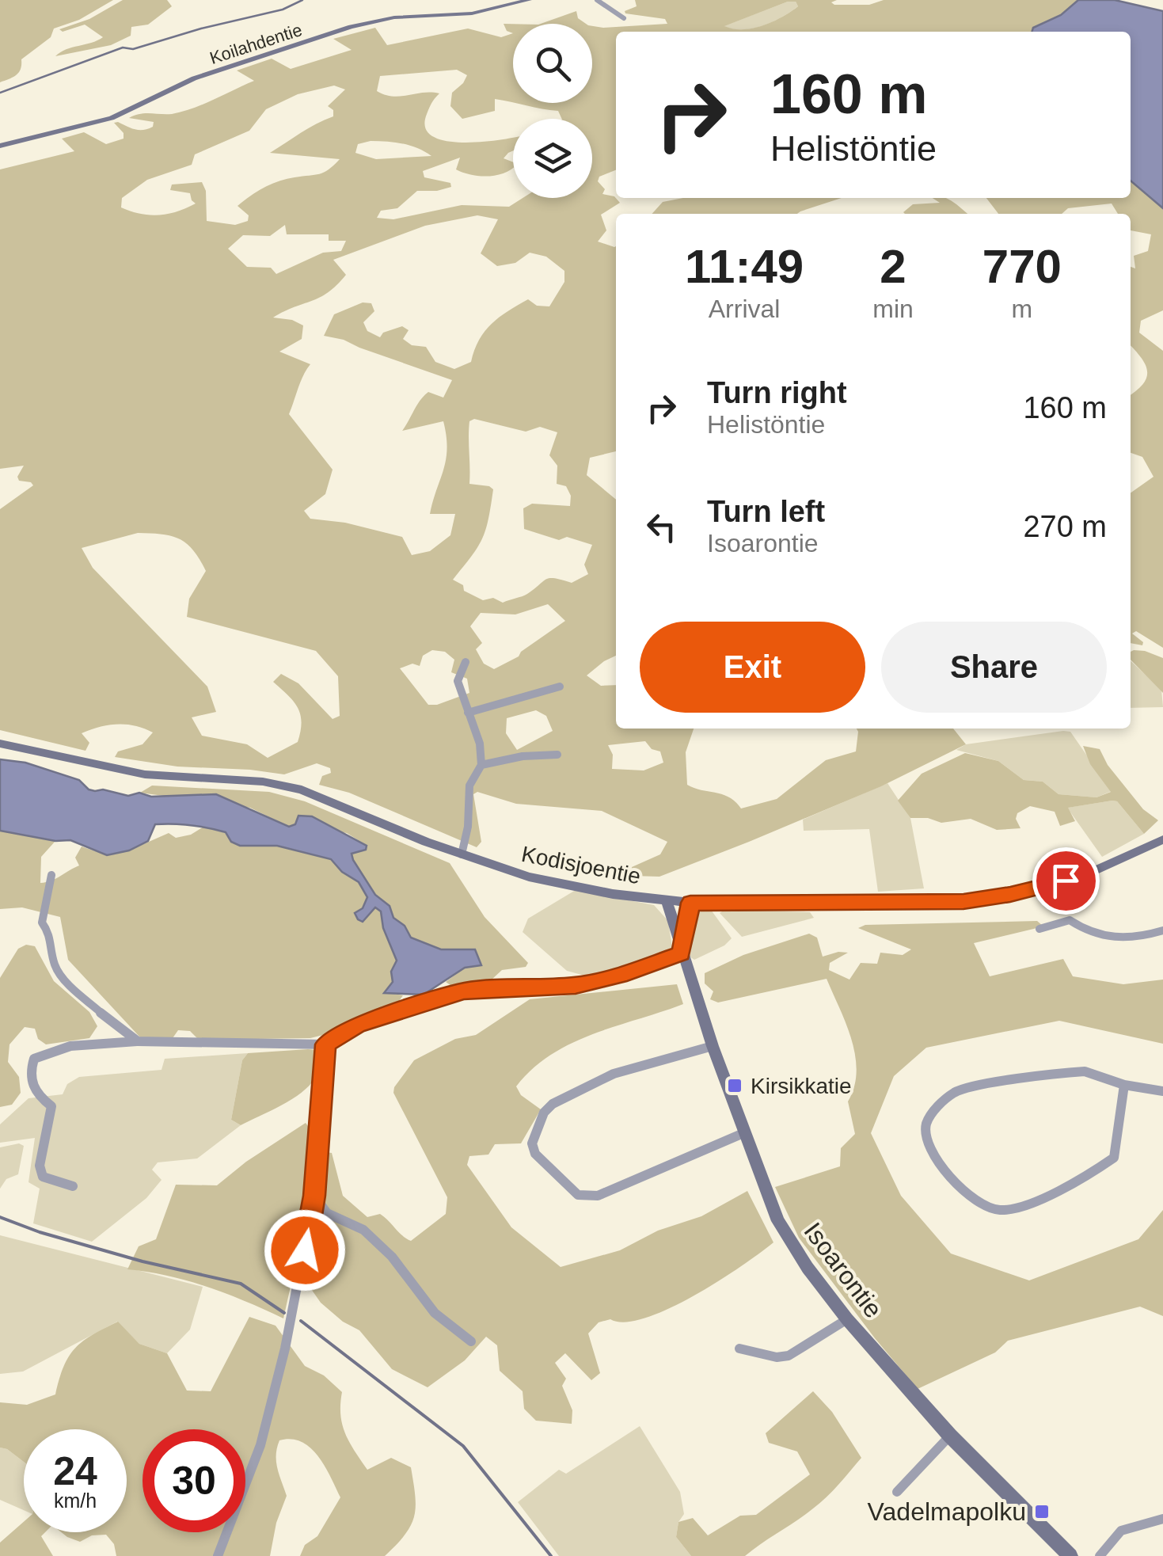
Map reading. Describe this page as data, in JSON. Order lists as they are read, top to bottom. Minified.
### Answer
{"streets":{"street":["Koilahdentie","Kodisjoentie","Isoarontie"]},"crossings":[["Kodisjoentie","Isoarontie"]],"places":{"transit":["Kirsikkatie","Vadelmapolku"]},"page":{"turn":["160 m","Helistöntie"],"eta":["11:49","Arrival","2","min","770","m"],"list":[{"name":"Turn right","note":"Helistöntie","value":"160 m"},{"name":"Turn left","note":"Isoarontie","value":"270 m"}],"buttons":["Exit","Share"],"speed":"24 km/h","limit":"30"}}
